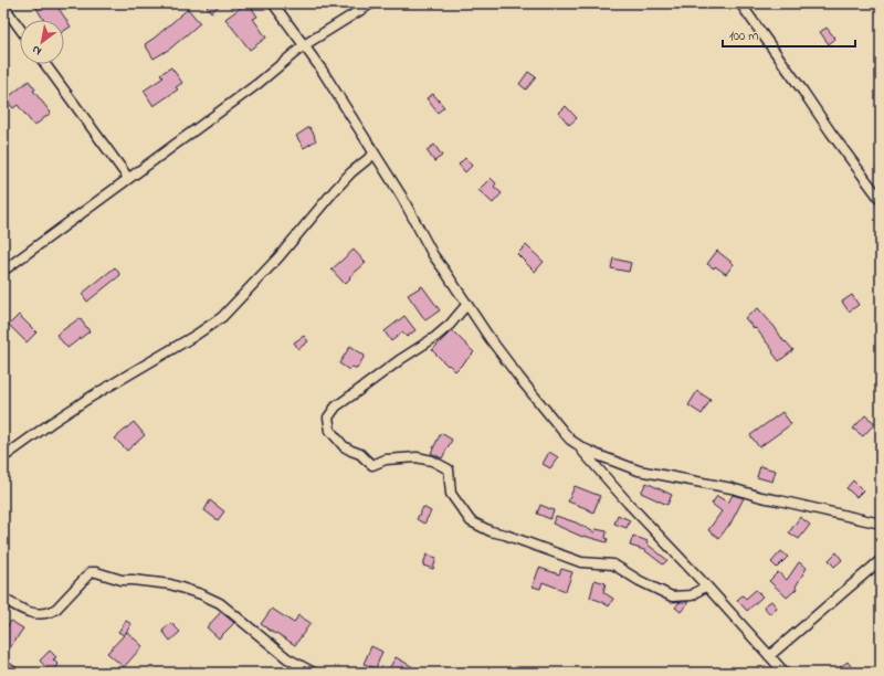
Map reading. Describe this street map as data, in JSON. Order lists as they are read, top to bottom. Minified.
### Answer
{"scale_bar":"100 m","north":"bottom left"}
